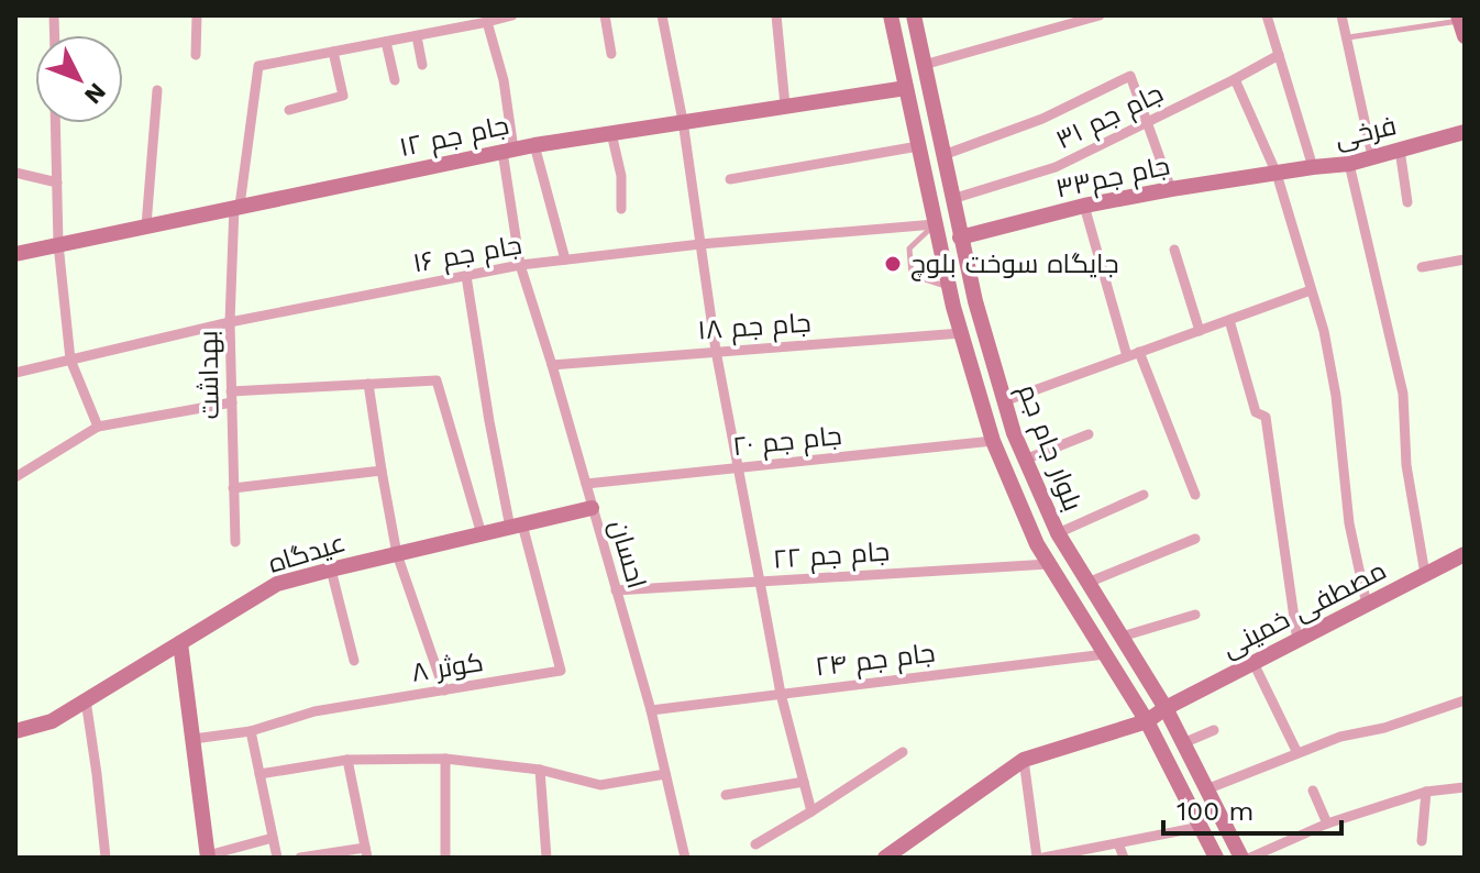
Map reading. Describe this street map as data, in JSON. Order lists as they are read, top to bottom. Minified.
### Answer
{"streets":{"street":["جام جم ۳۱","فرخی","جام جم ۱۲","جام جم۳۳","جام جم ۱۶","جام جم ۱۸","بهداشت","جام جم ۲۰","بلوار جام جم","عیدگاه","احسان","جام جم ۲۲","مصطفی خمینی","جام جم ۲۴","کوثر ۸"]},"crossings":[["جام جم ۳۱","بلوار جام جم"],["فرخی","جام جم۳۳"],["جام جم ۱۲","بهداشت"],["جام جم ۱۲","بلوار جام جم"],["جام جم ۱۲","احسان"],["جام جم۳۳","بلوار جام جم"],["جام جم ۱۶","بهداشت"],["جام جم ۱۶","بلوار جام جم"],["جام جم ۱۶","احسان"],["جام جم ۱۸","بلوار جام جم"],["جام جم ۱۸","احسان"],["جام جم ۲۰","بلوار جام جم"],["جام جم ۲۰","احسان"],["بلوار جام جم","جام جم ۲۲"],["بلوار جام جم","مصطفی خمینی"],["بلوار جام جم","جام جم ۲۴"],["عیدگاه","احسان"],["عیدگاه","کوثر ۸"],["احسان","جام جم ۲۲"],["احسان","جام جم ۲۴"]],"places":["جایگاه سوخت بلوچ"],"scale_bar":"100 m","north":"bottom right"}
